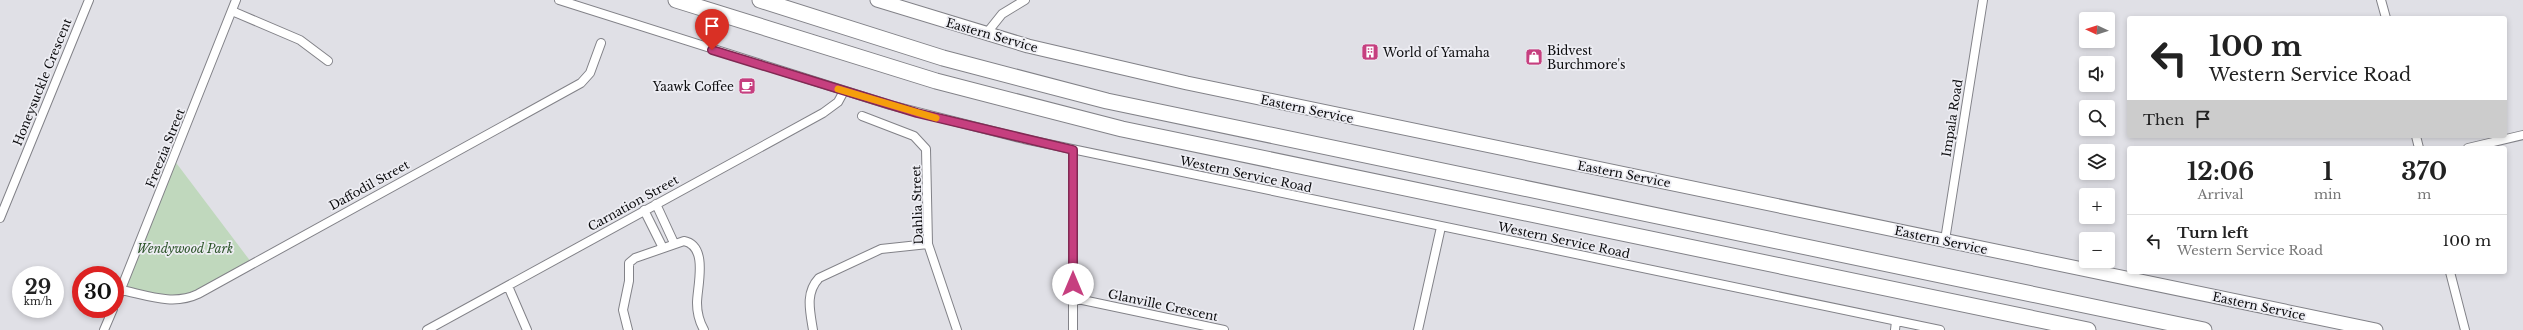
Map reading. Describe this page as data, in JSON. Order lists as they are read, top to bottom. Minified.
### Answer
{"streets":{"main road":["Eastern Service"],"street":["Honeysuckle Crescent","Impala Road","Freezia Street","Western Service Road","Daffodil Street","Carnation Street","Dahlia Street","Glanville Crescent"]},"crossings":[["Eastern Service","Impala Road"],["Western Service Road","Carnation Street"]],"parks":["Wendywood Park"],"places":{"building":["World of Yamaha"],"shop":["Bidvest Burchmore's"],"cafe":["Yaawk Coffee"]},"north":"left","page":{"map_buttons":["+","−"],"turn":["100 m","Western Service Road"],"then":"Then","eta":["12:06","Arrival","1","min","370","m"],"list":[{"name":"Turn left","note":"Western Service Road","value":"100 m"}],"speed":"29 km/h","limit":"30"}}
